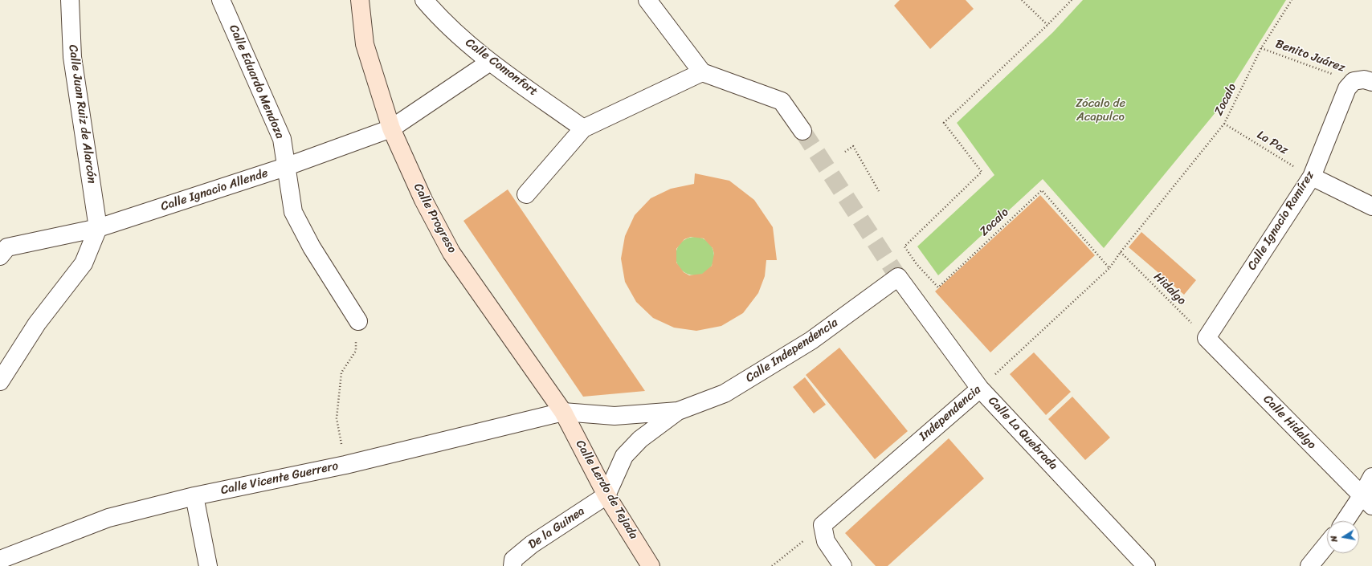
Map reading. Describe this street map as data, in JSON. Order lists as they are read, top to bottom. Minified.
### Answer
{"streets":{"street":["Calle Comonfort","Calle Eduardo Mendoza","Calle Juan Ruiz de Alarcón","Calle Ignacio Allende","Calle Progreso","Calle Ignacio Ramírez","Calle Independencia","Independencia","Calle Hidalgo","Calle La Quebrada","Calle Vicente Guerrero","Calle Lerdo de Tejada","De la Guinea"],"path":["Benito Juárez","Zocalo","La Paz","Hidalgo"]},"crossings":[["Benito Juárez","Zocalo"],["Benito Juárez","Calle Ignacio Ramírez"],["Calle Comonfort","Calle Ignacio Allende"],["Calle Eduardo Mendoza","Calle Ignacio Allende"],["Zocalo","La Paz"],["Zocalo","Hidalgo"],["Zocalo","Independencia"],["Calle Juan Ruiz de Alarcón","Calle Ignacio Allende"],["La Paz","Calle Ignacio Ramírez"],["Calle Ignacio Allende","Calle Progreso"],["Calle Progreso","Calle Independencia"],["Calle Progreso","Calle Vicente Guerrero"],["Calle Progreso","Calle Lerdo de Tejada"],["Calle Ignacio Ramírez","Hidalgo"],["Calle Ignacio Ramírez","Calle Hidalgo"],["Hidalgo","Calle Hidalgo"],["Calle Independencia","Calle La Quebrada"],["Calle Independencia","Calle Vicente Guerrero"],["Calle Independencia","Calle Lerdo de Tejada"],["Calle Independencia","De la Guinea"],["Independencia","Calle La Quebrada"],["Calle Vicente Guerrero","Calle Lerdo de Tejada"],["Calle Lerdo de Tejada","De la Guinea"]],"parks":["Zócalo de Acapulco"],"north":"left"}
